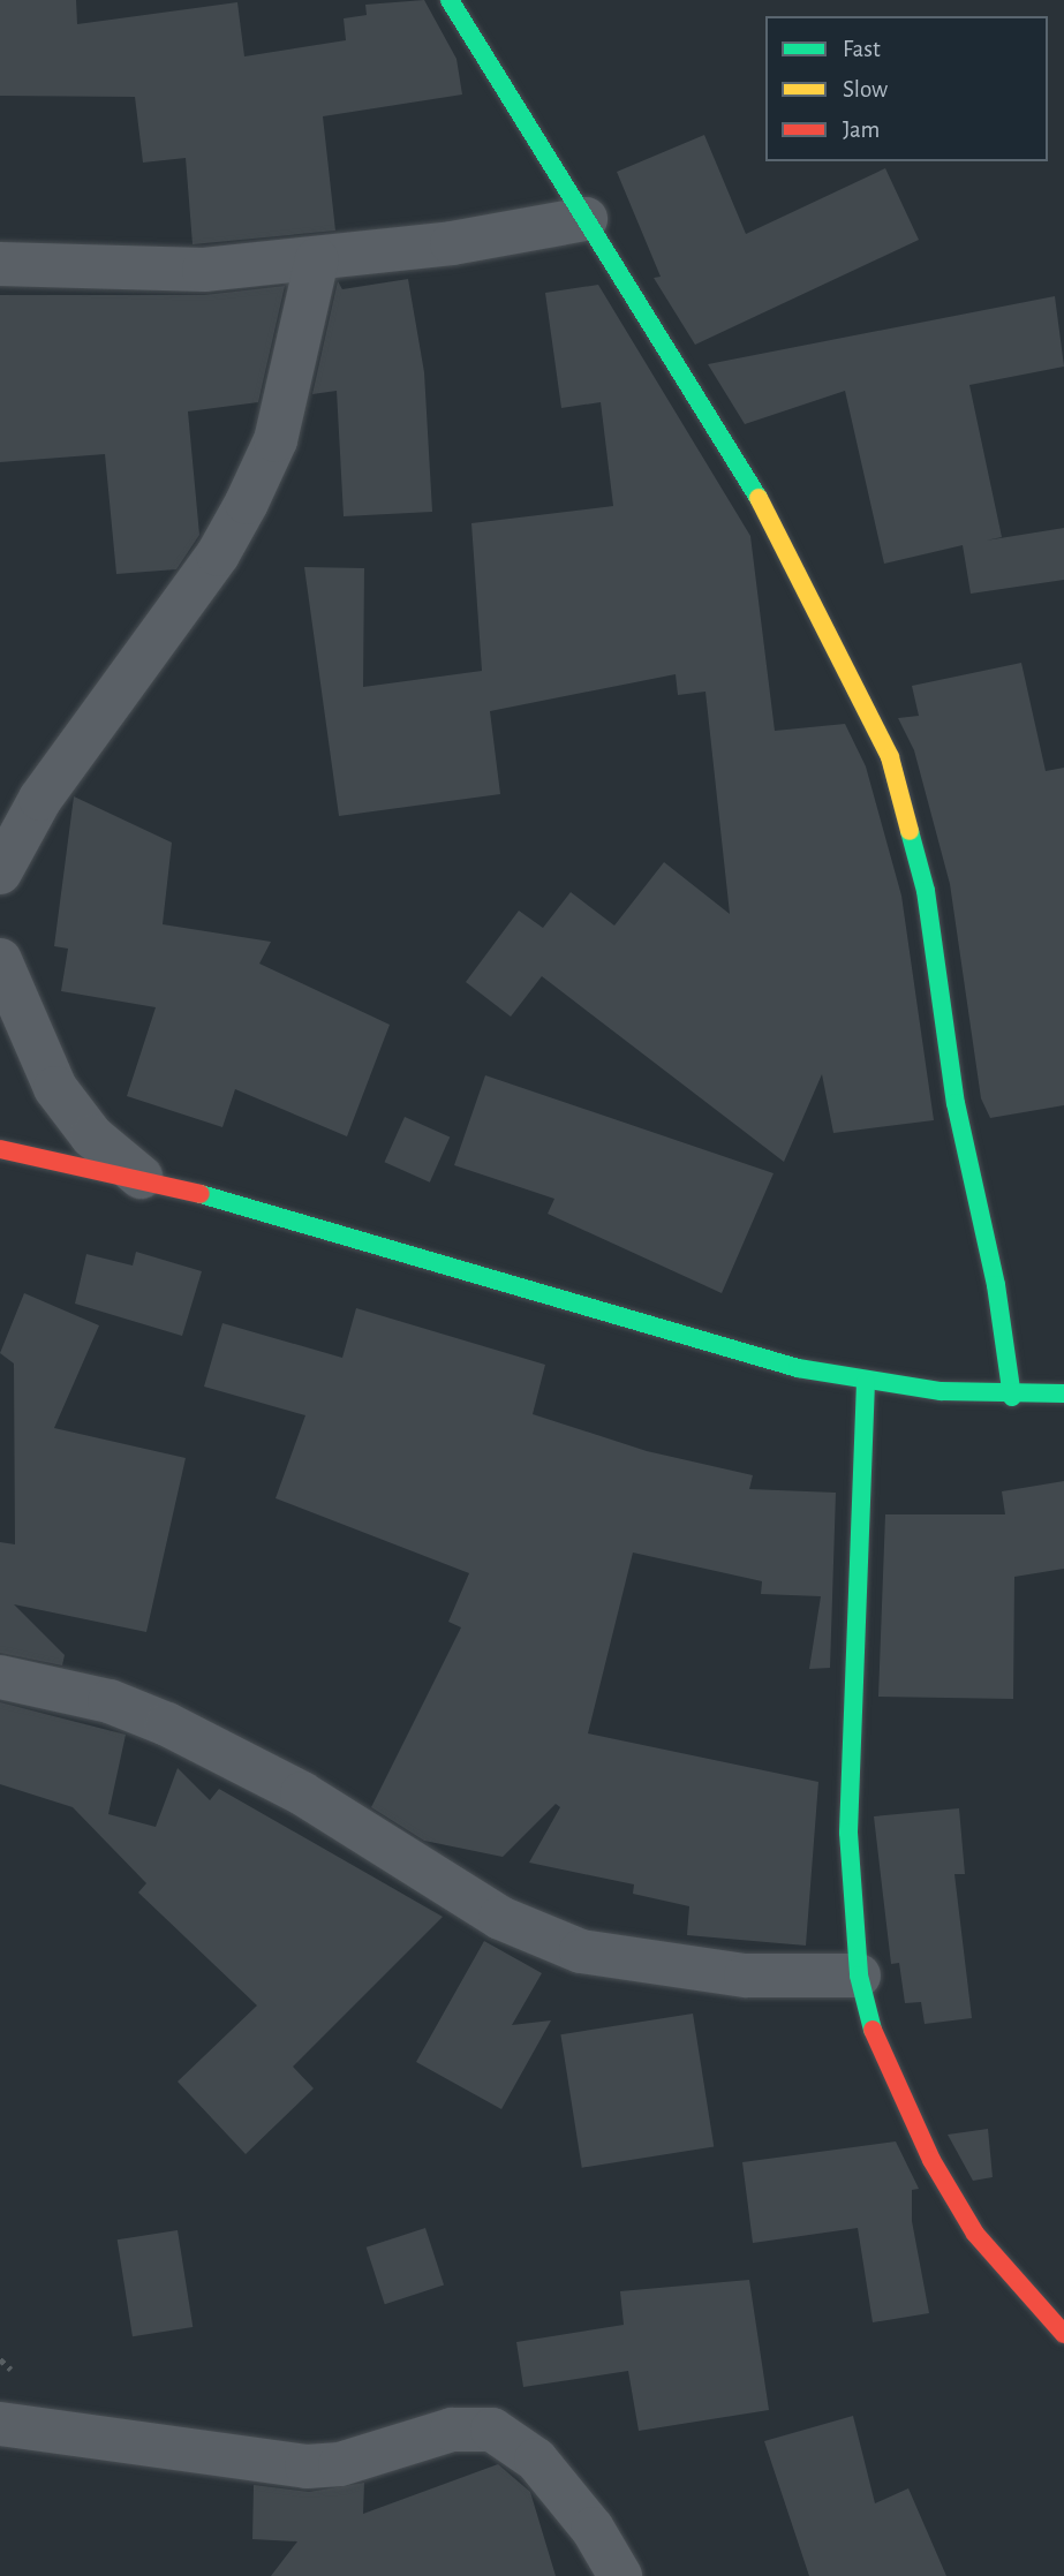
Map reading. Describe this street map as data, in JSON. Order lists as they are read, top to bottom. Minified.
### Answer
{"legend":["Fast","Slow","Jam"]}
